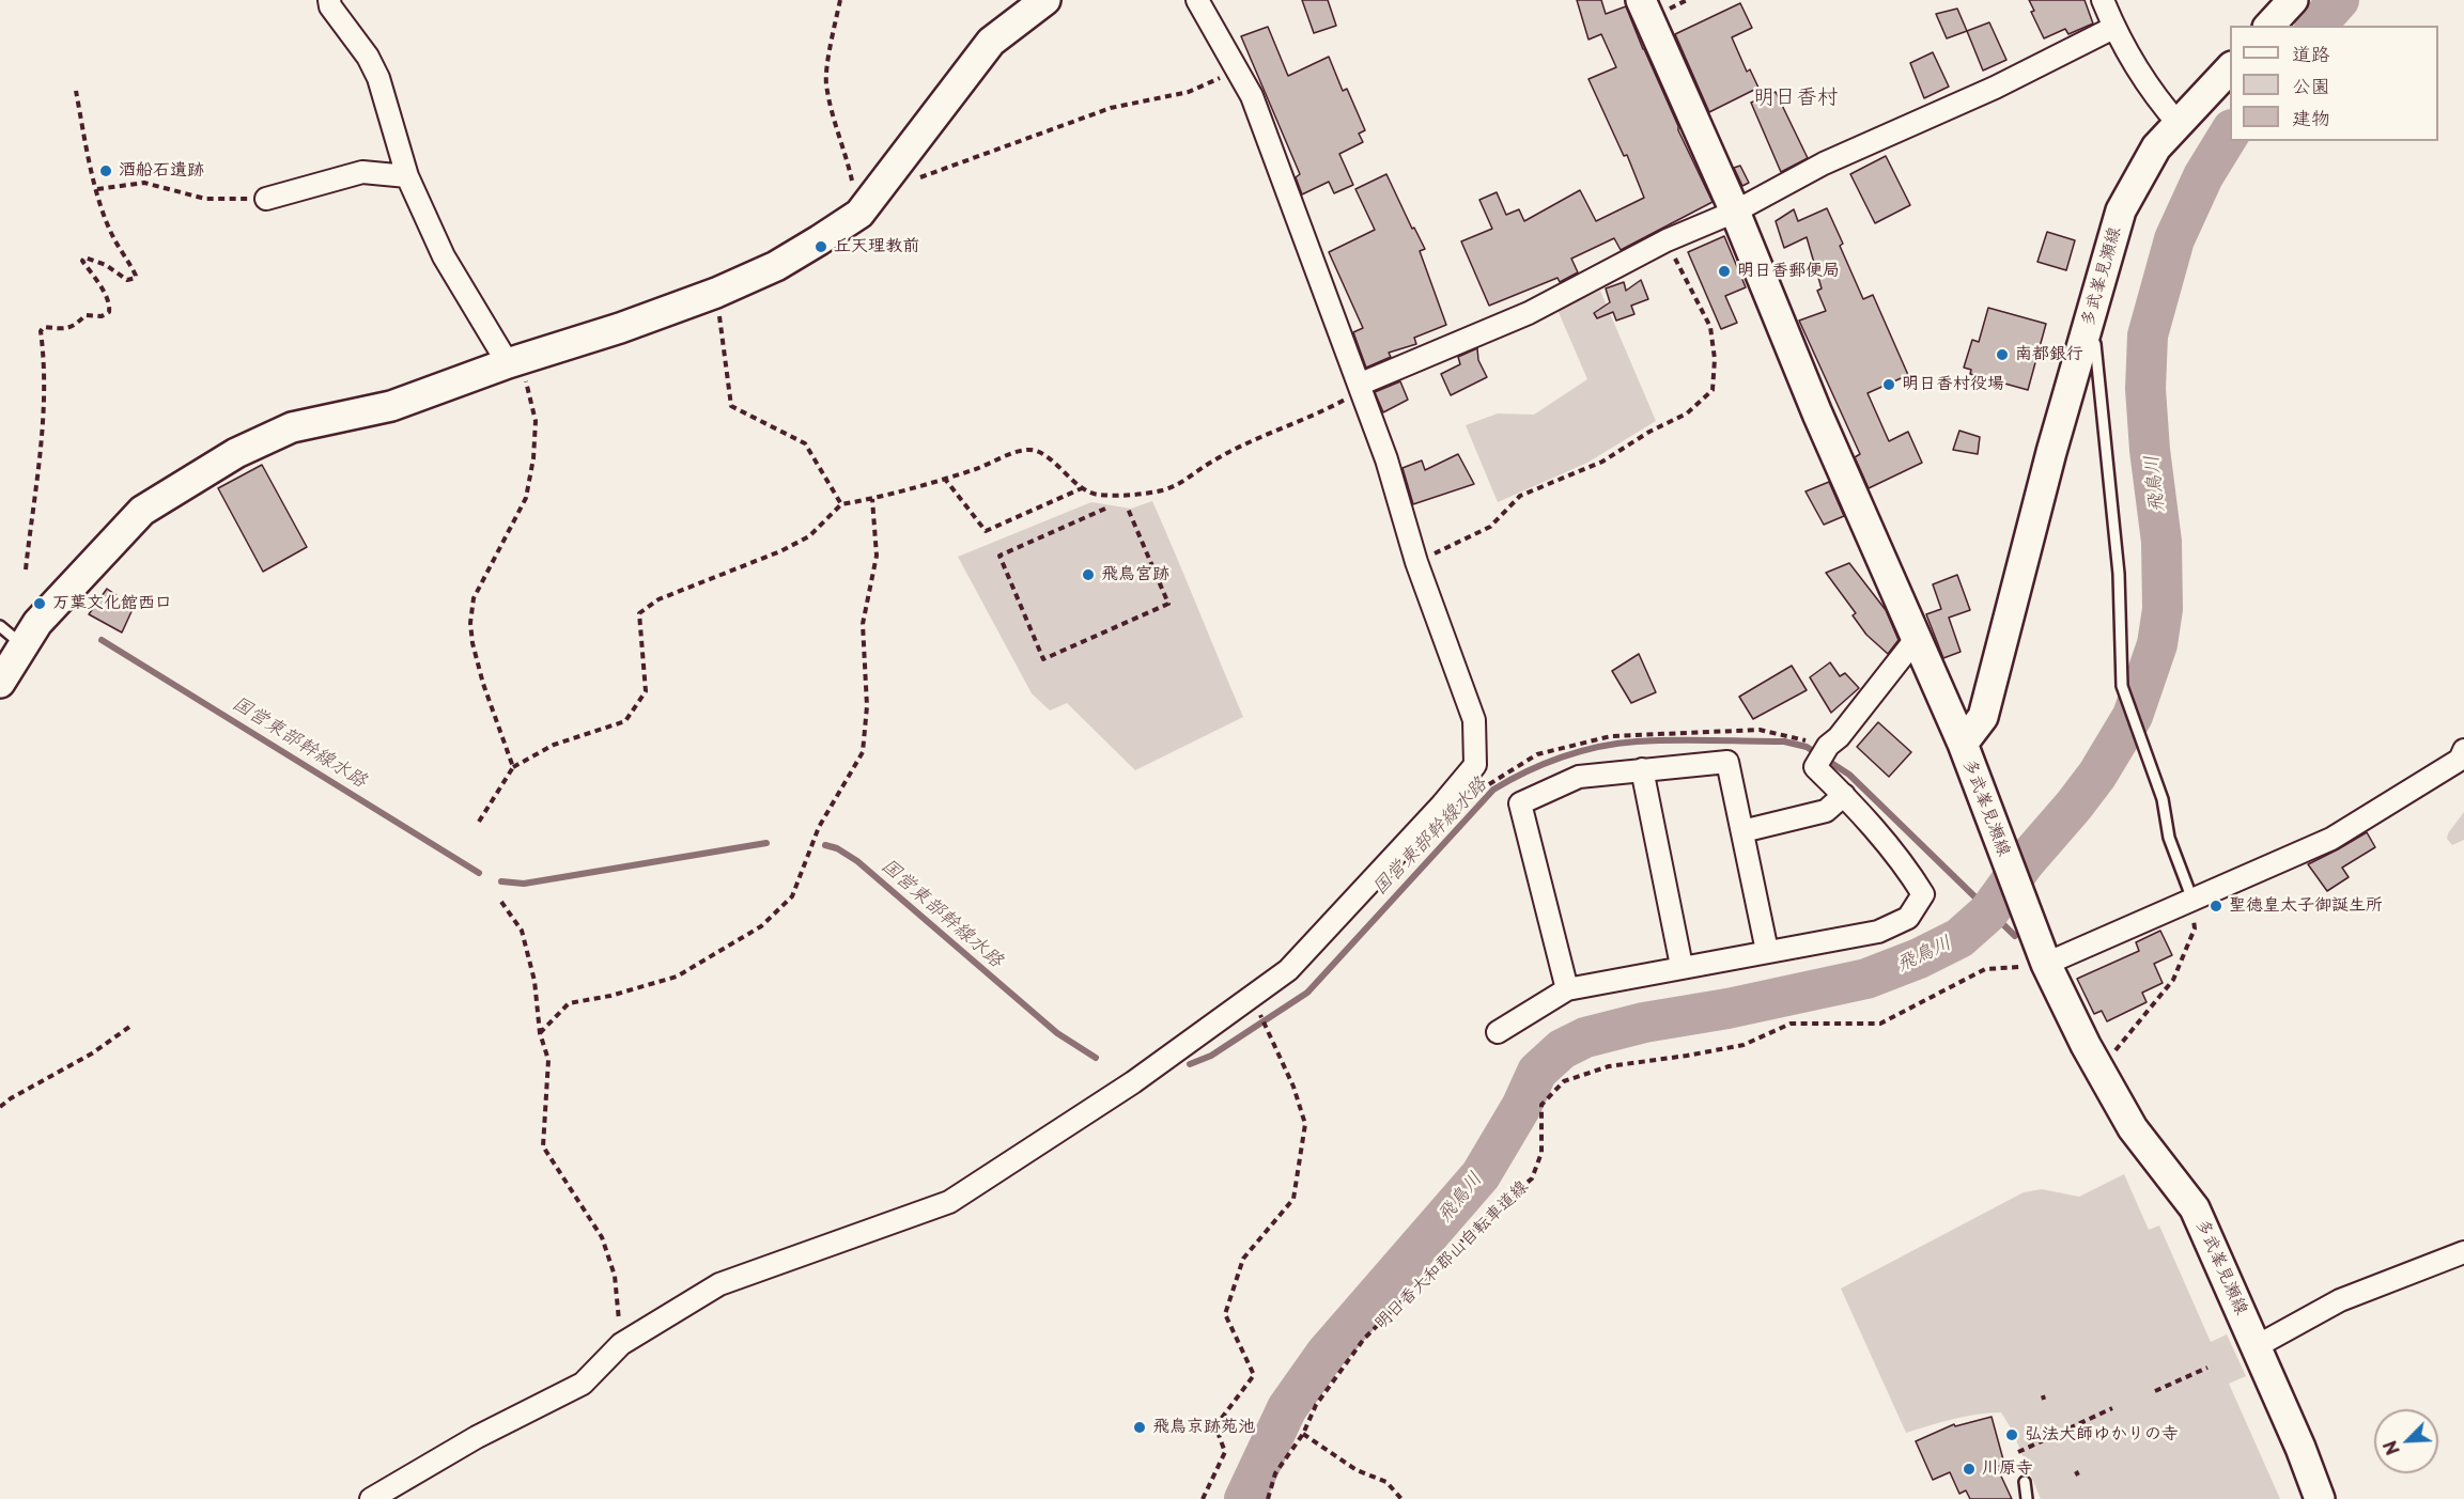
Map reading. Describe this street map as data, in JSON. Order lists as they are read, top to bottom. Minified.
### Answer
{"streets":{"street":["多武峯見瀬線"],"path":["明日香大和郡山自転車道線"]},"crossings":[["多武峯見瀬線","明日香大和郡山自転車道線"]],"districts":["明日香村"],"water":["飛鳥川","国営東部幹線水路"],"places":["酒船石遺跡","丘天理教前","明日香郵便局","南都銀行","明日香村役場","飛鳥宮跡","万葉文化館西口","聖徳皇太子御誕生所","飛鳥京跡苑池","弘法大師ゆかりの寺","川原寺"],"legend":["道路","公園","建物"],"north":"bottom left"}
